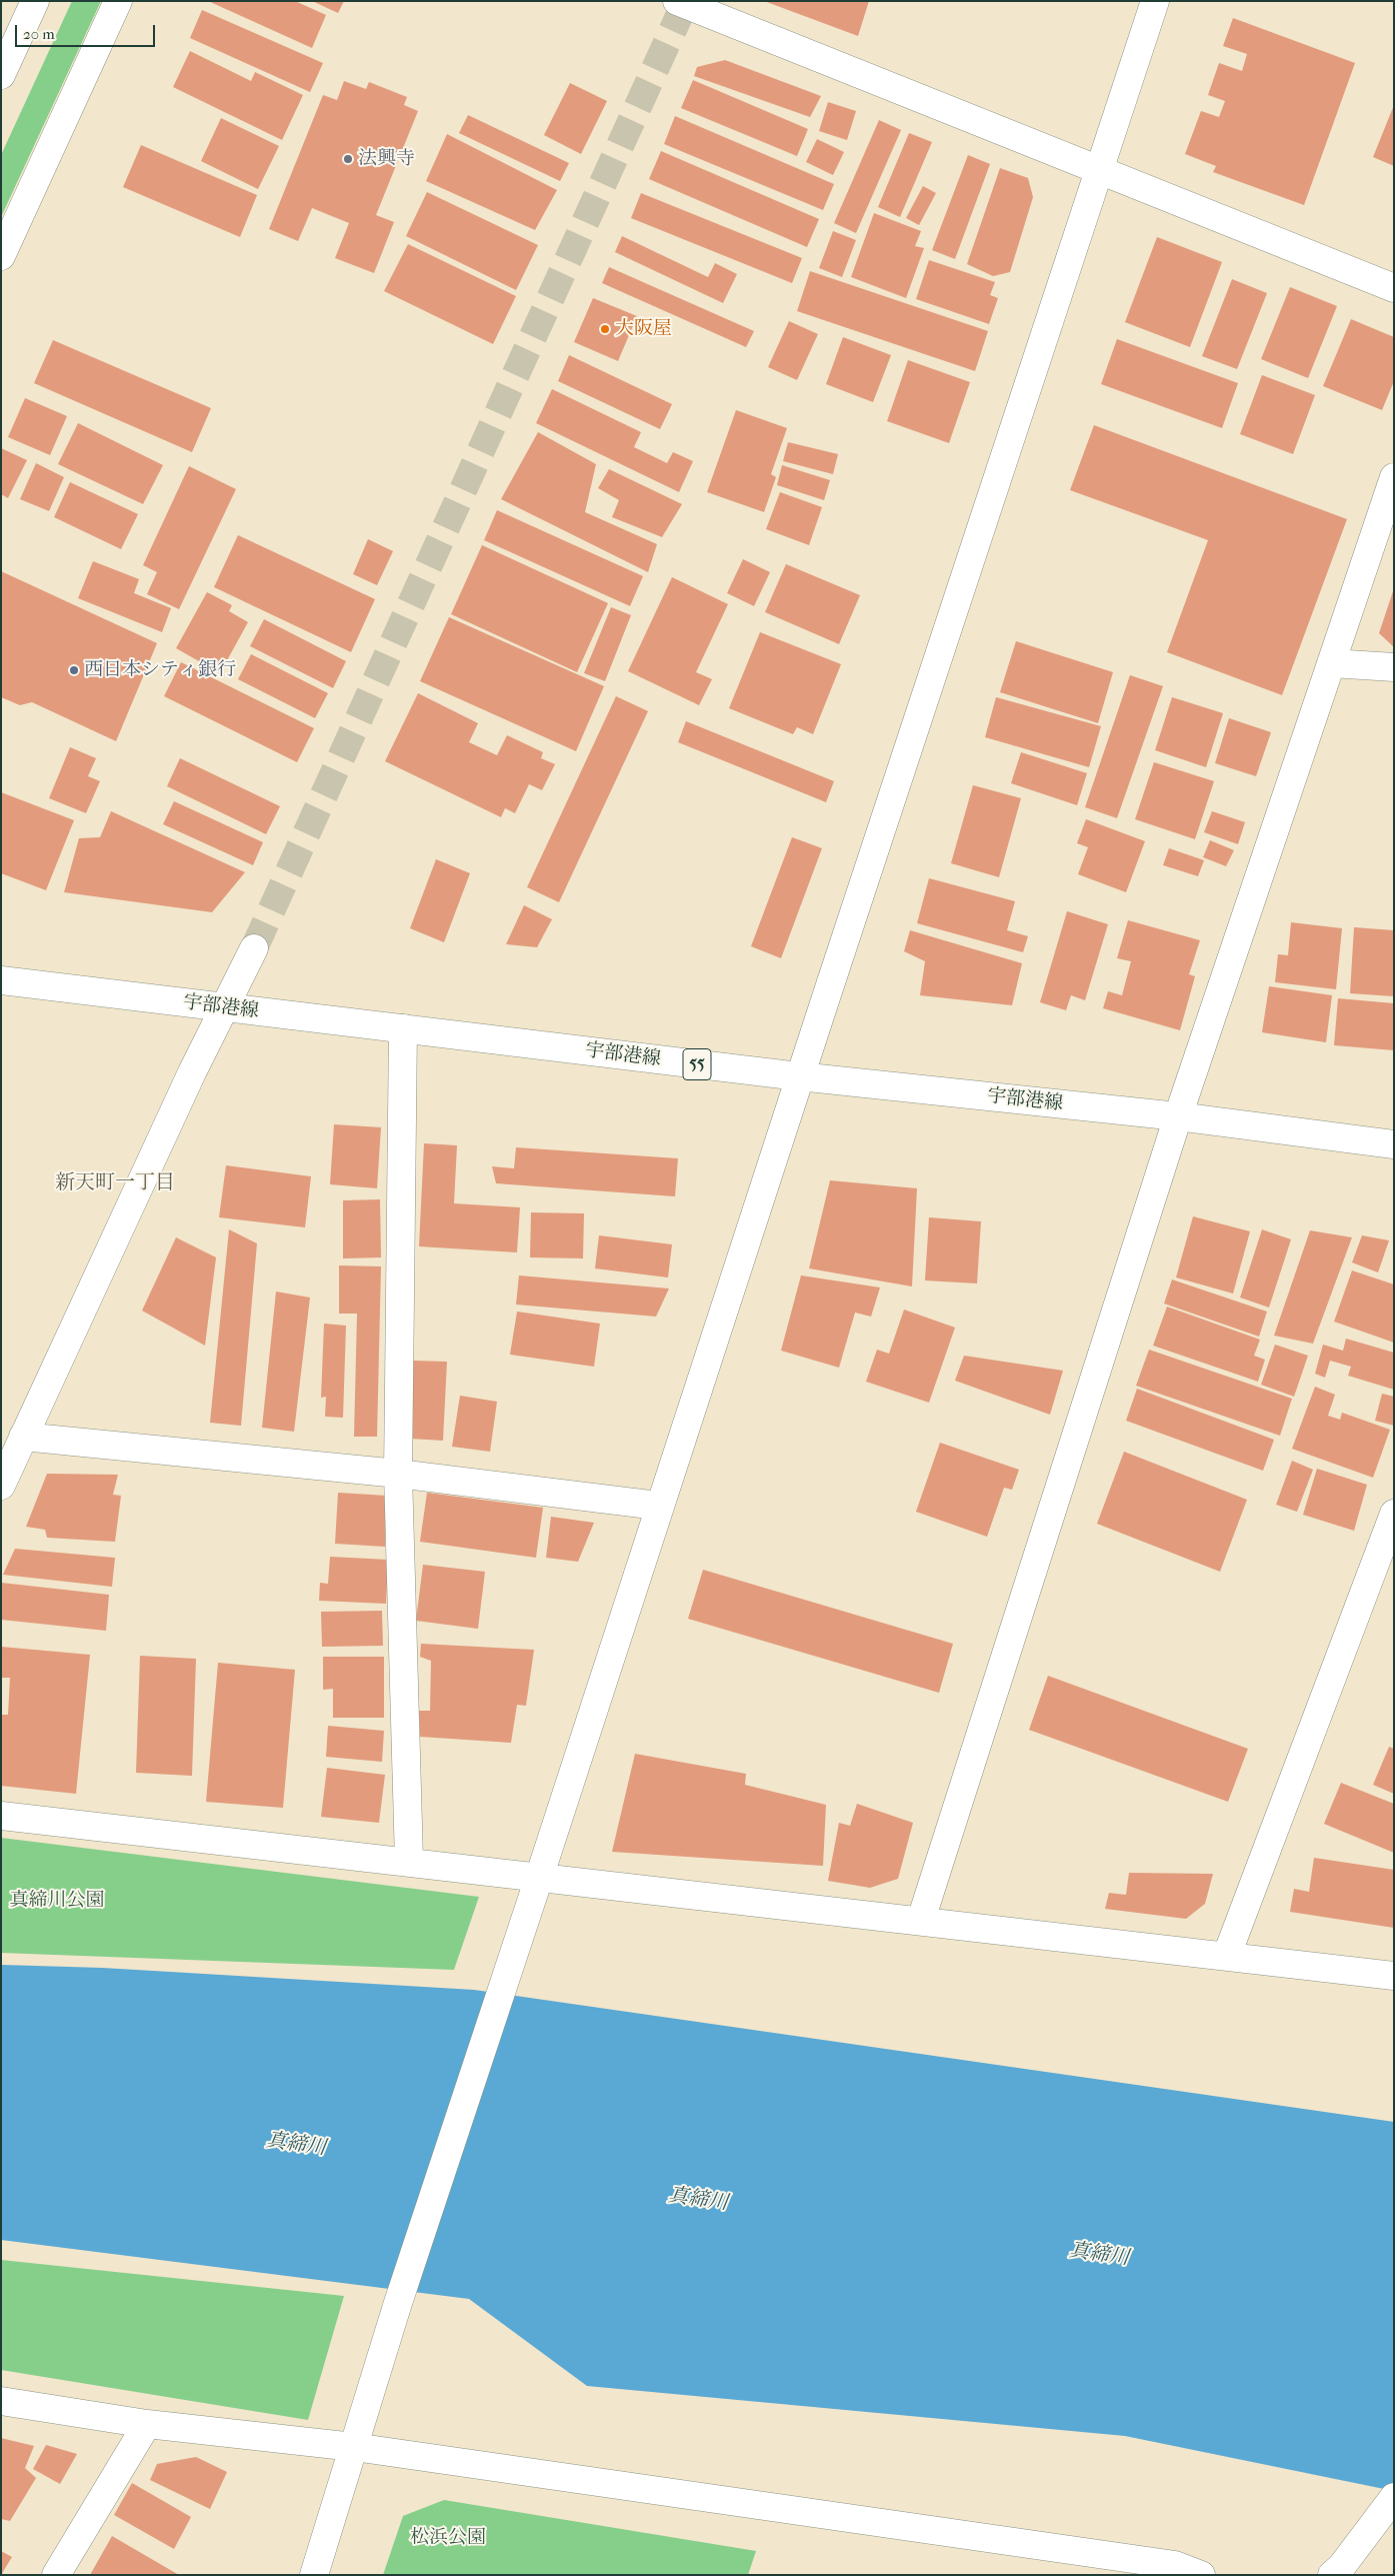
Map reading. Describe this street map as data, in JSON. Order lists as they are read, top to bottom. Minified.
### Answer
{"streets":{"main road":["宇部港線","55"]},"districts":["新天町一丁目"],"water":["真締川"],"parks":["真締川公園","松浜公園"],"places":["法興寺","大阪屋","西日本シティ銀行"],"scale_bar":"20 m"}
